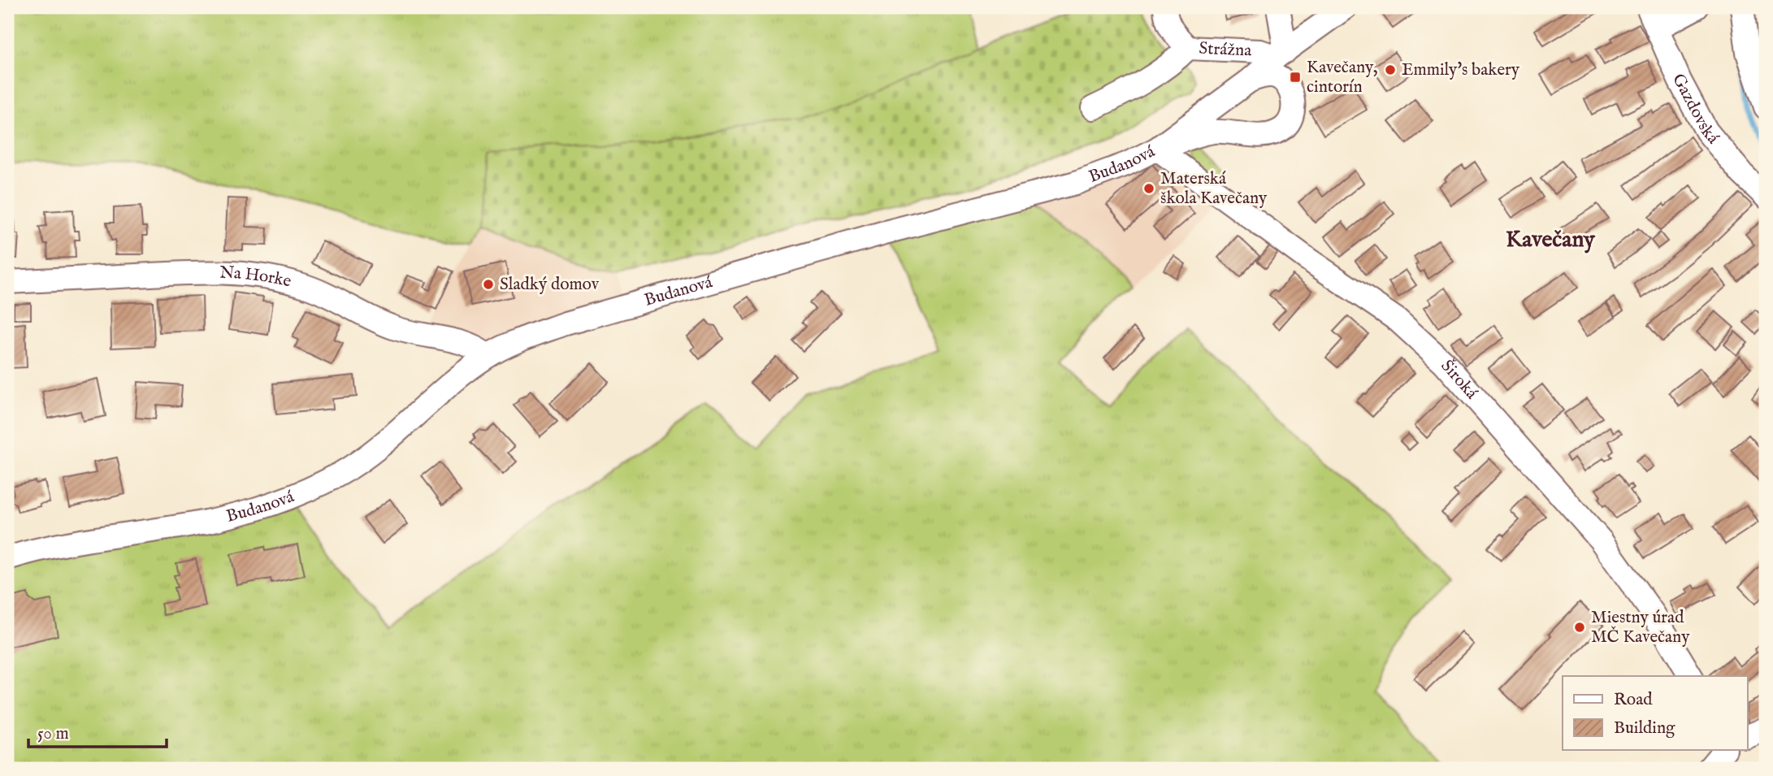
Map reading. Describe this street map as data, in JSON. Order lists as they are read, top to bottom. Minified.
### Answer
{"streets":{"street":["Strážna","Gazdovská","Budanová","Na Horke","Široká"]},"crossings":[["Strážna","Budanová"],["Budanová","Na Horke"],["Budanová","Široká"]],"districts":["Kavečany"],"places":{"other":["Emmily's bakery","Materská škola Kavečany","Sladký domov","Miestny úrad MČ Kavečany"],"transit":["Kavečany, cintorín"]},"legend":["Road","Building"],"scale_bar":"50 m"}
